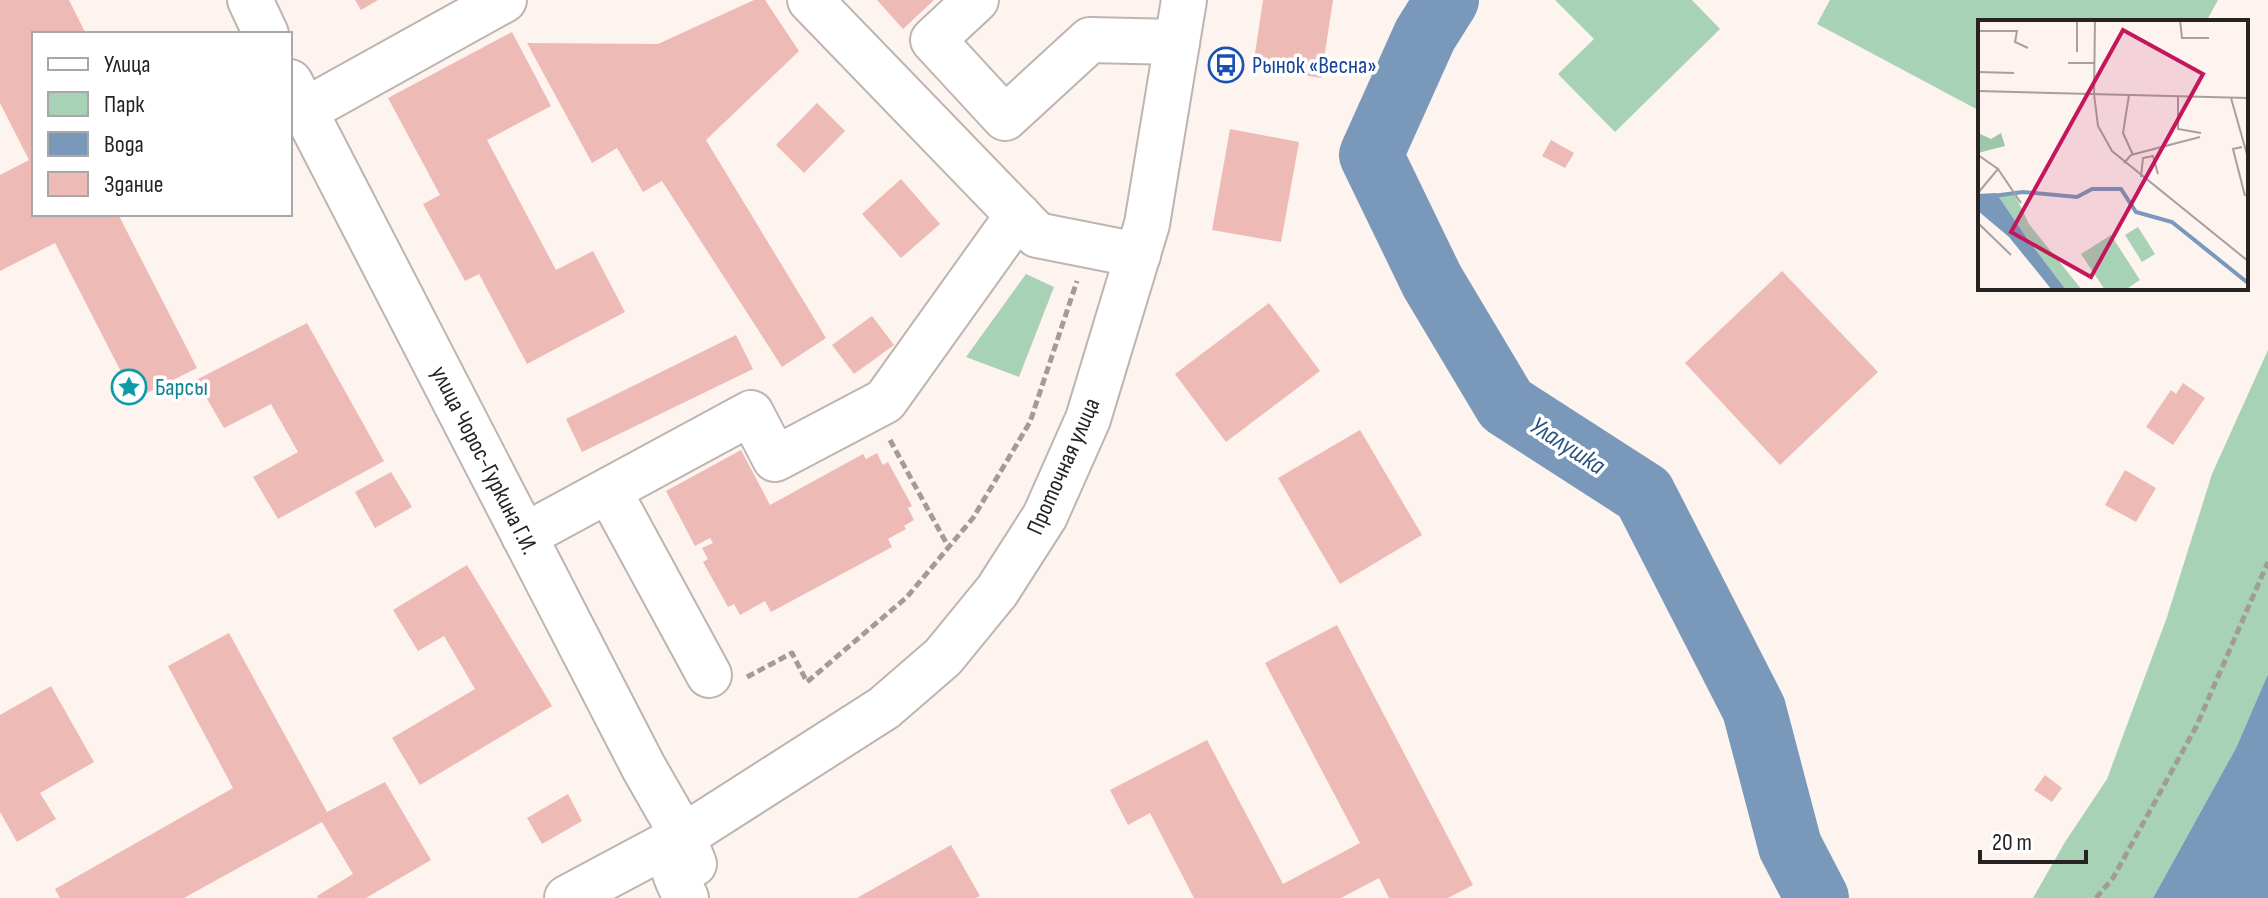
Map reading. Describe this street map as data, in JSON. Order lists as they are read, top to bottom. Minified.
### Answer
{"streets":{"main road":["улица Чорос-Гуркина Г.И.","Проточная улица"]},"crossings":[["улица Чорос-Гуркина Г.И.","Проточная улица"]],"water":["Улалушка"],"places":{"bus stop":["Рынок «Весна»"],"place":["Барсы"]},"legend":["Улица","Парк","Вода","Здание"],"scale_bar":"20 m"}
